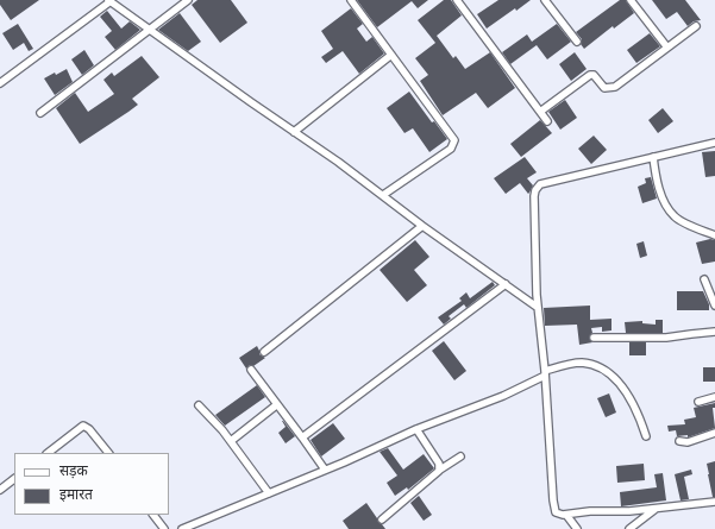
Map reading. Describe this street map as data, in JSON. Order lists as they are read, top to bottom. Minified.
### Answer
{"legend":["सड़क","इमारत"]}
